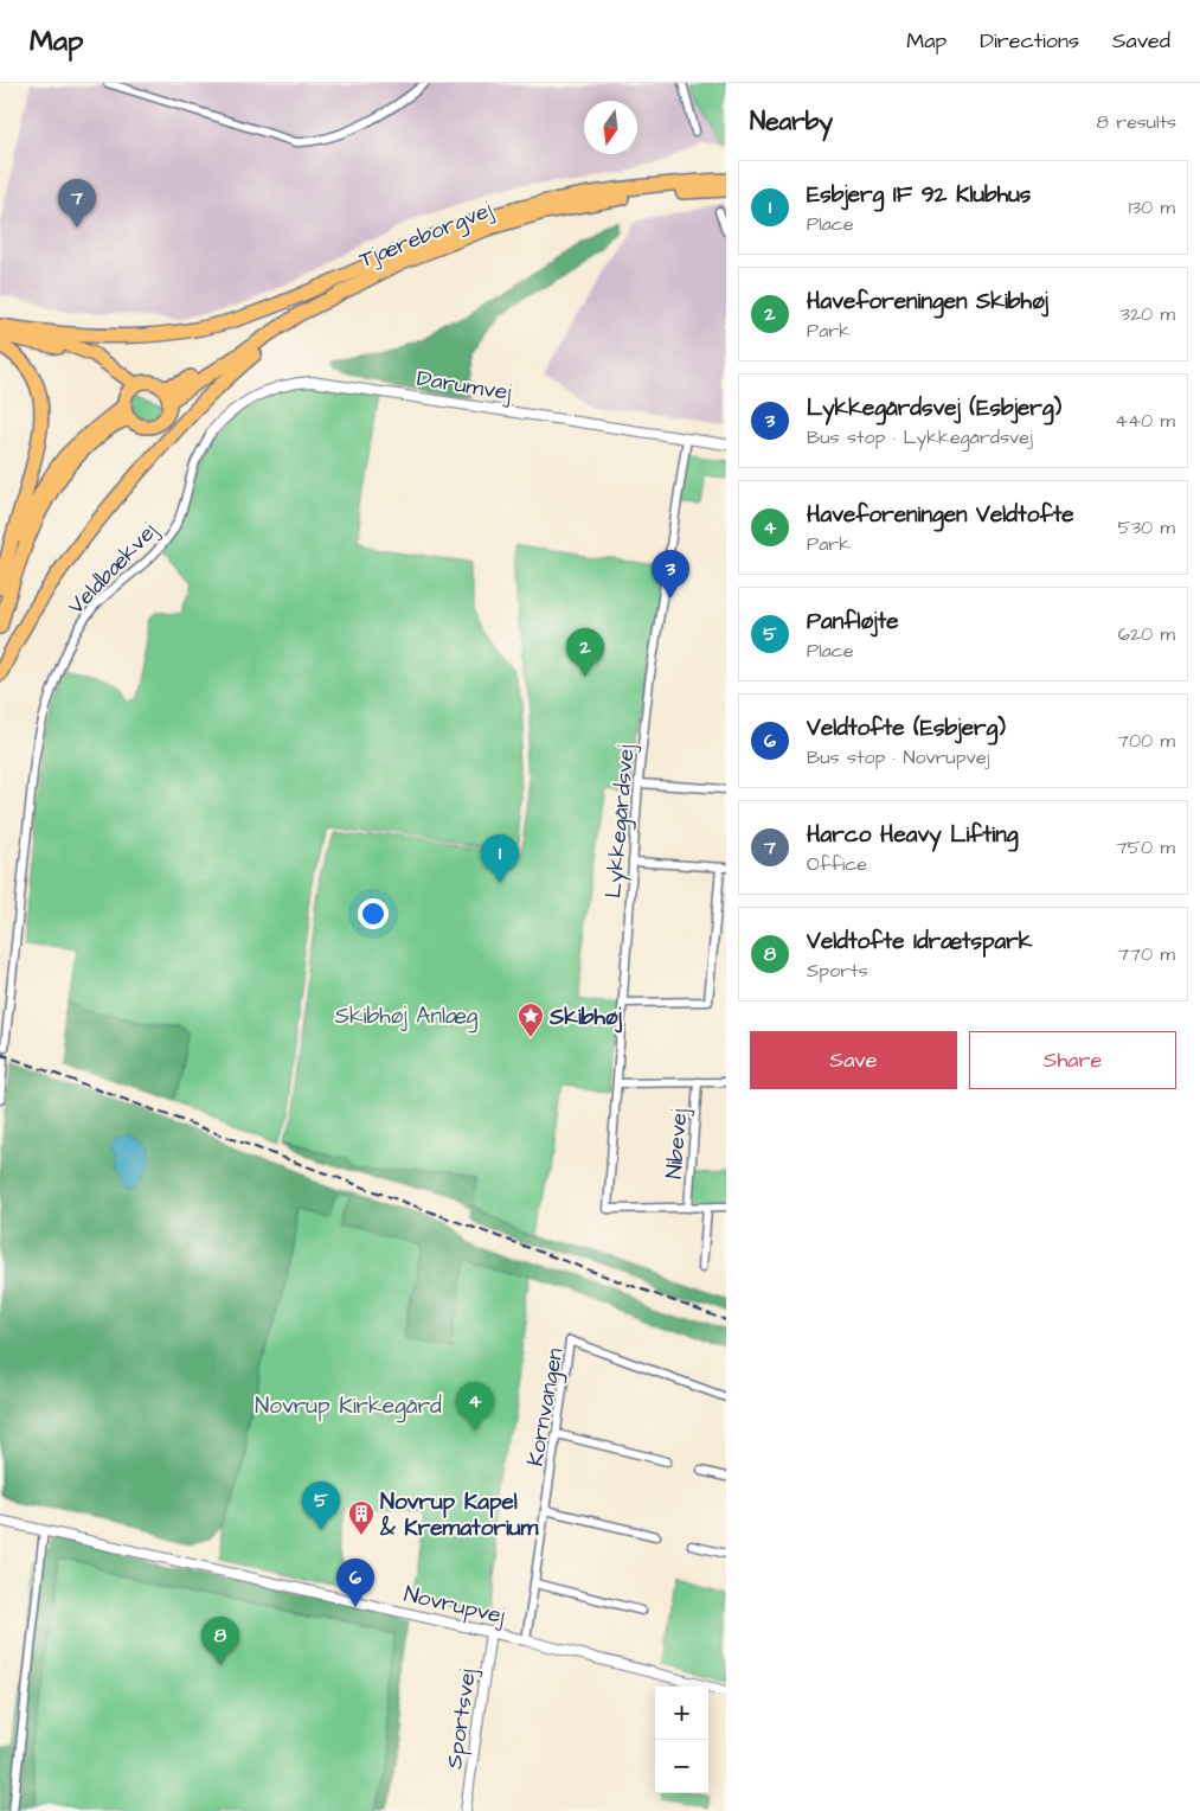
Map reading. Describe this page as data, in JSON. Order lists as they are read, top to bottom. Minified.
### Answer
{"streets":{"highway":["Tjæreborgvej"],"street":["Darumvej","Veldbækvej","Lykkegårdsvej","Nibevej","Kornvangen","Novrupvej","Sportsvej"]},"crossings":[["Darumvej","Veldbækvej"],["Darumvej","Lykkegårdsvej"],["Lykkegårdsvej","Nibevej"],["Kornvangen","Novrupvej"],["Novrupvej","Sportsvej"]],"parks":["Skibhøj Anlæg","Novrup Kirkegård"],"places":{"place":["Skibhøj"],"building":["Novrup Kapel & Krematorium"]},"north":"bottom","page":{"header":"Map","nav":["Map","Directions","Saved"],"heading":["Nearby","8 results"],"list":[{"mark":"1","name":"Esbjerg IF 92 Klubhus","note":"Place","value":"130 m"},{"mark":"2","name":"Haveforeningen Skibhøj","note":"Park","value":"320 m"},{"mark":"3","name":"Lykkegårdsvej (Esbjerg)","note":"Bus stop · Lykkegårdsvej","value":"440 m"},{"mark":"4","name":"Haveforeningen Veldtofte","note":"Park","value":"530 m"},{"mark":"5","name":"Panfløjte","note":"Place","value":"620 m"},{"mark":"6","name":"Veldtofte (Esbjerg)","note":"Bus stop · Novrupvej","value":"700 m"},{"mark":"7","name":"Harco Heavy Lifting","note":"Office","value":"750 m"},{"mark":"8","name":"Veldtofte Idrætspark","note":"Sports","value":"770 m"}],"pins":["7","3","2","1","4","5","6","8"],"buttons":["Save","Share"],"map_buttons":["+","−"]}}
